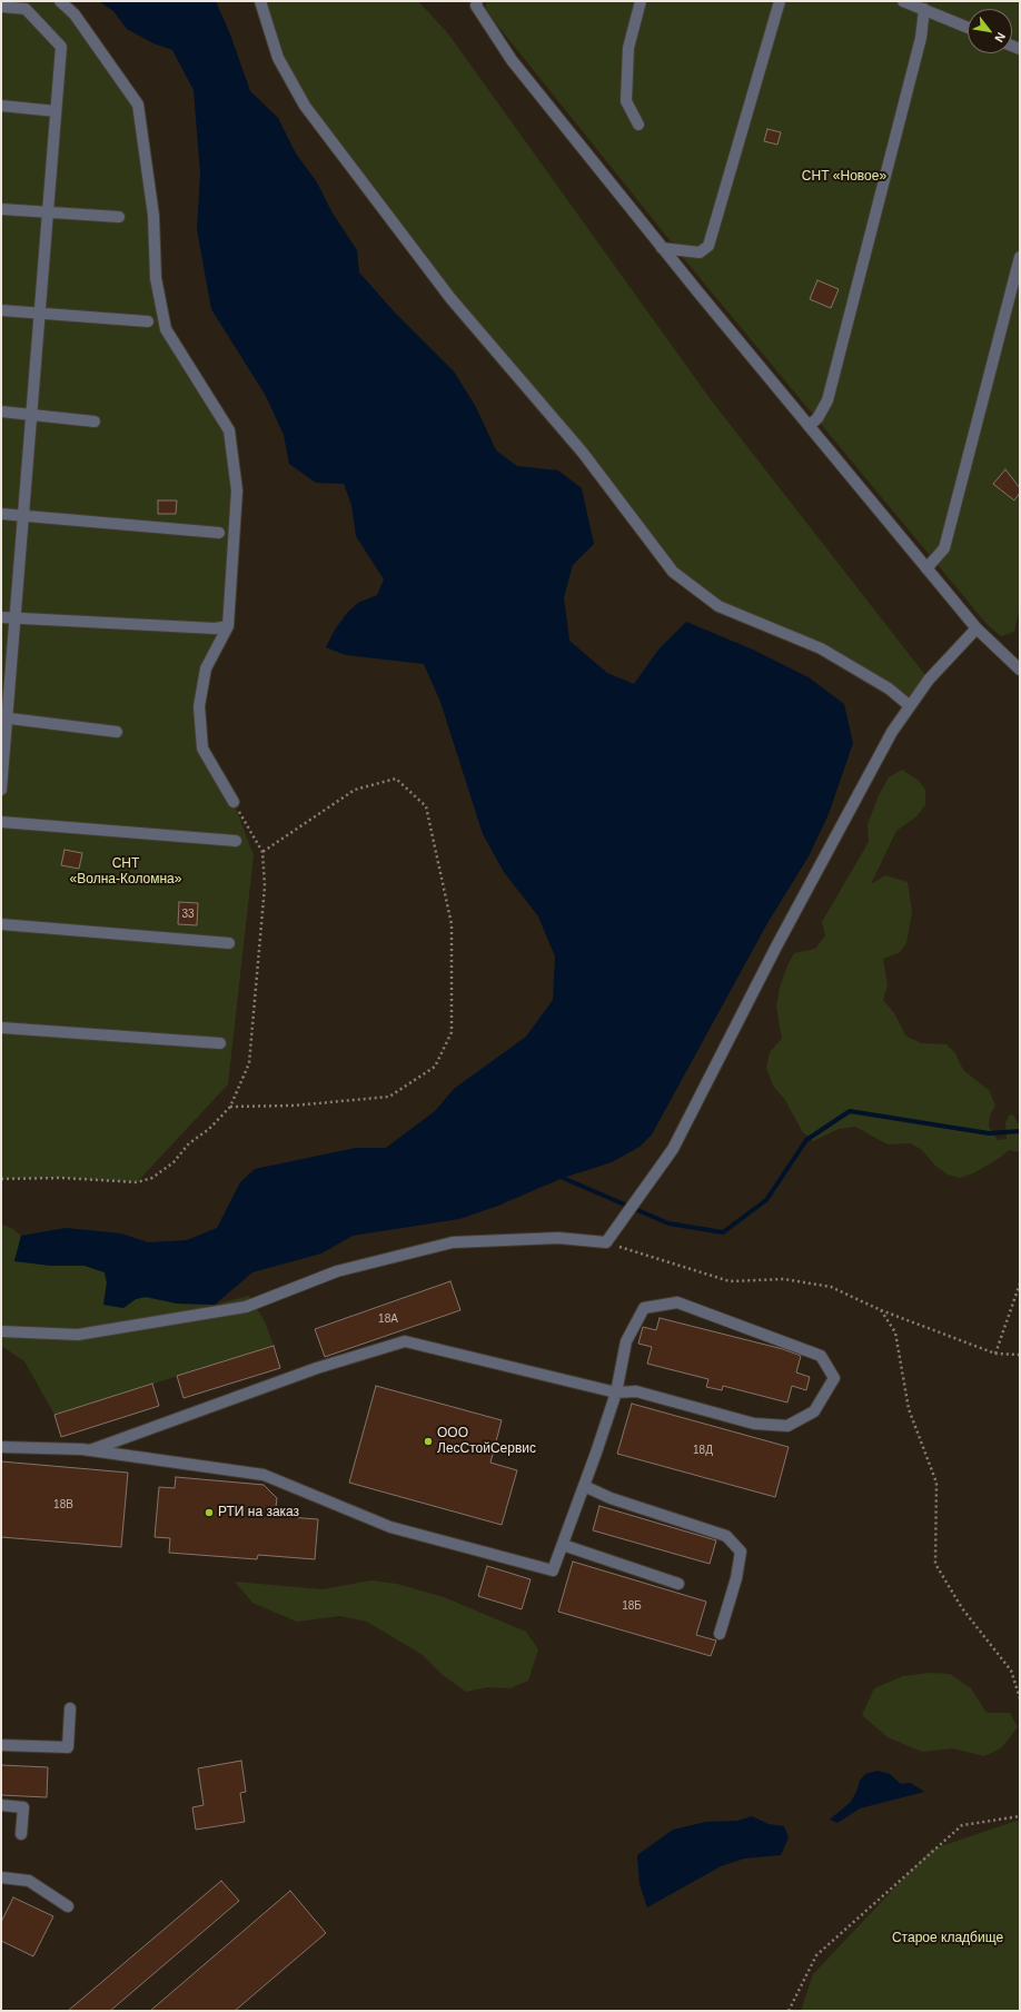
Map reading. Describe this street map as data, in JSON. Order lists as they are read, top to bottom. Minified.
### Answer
{"parks":["СНТ «Новое»","СНТ «Волна-Коломна»","Старое кладбище"],"places":["ООО ЛесСтойСервис","РТИ на заказ"],"house_numbers":["33","18А","18Д","18В","18Б"],"north":"bottom right"}
